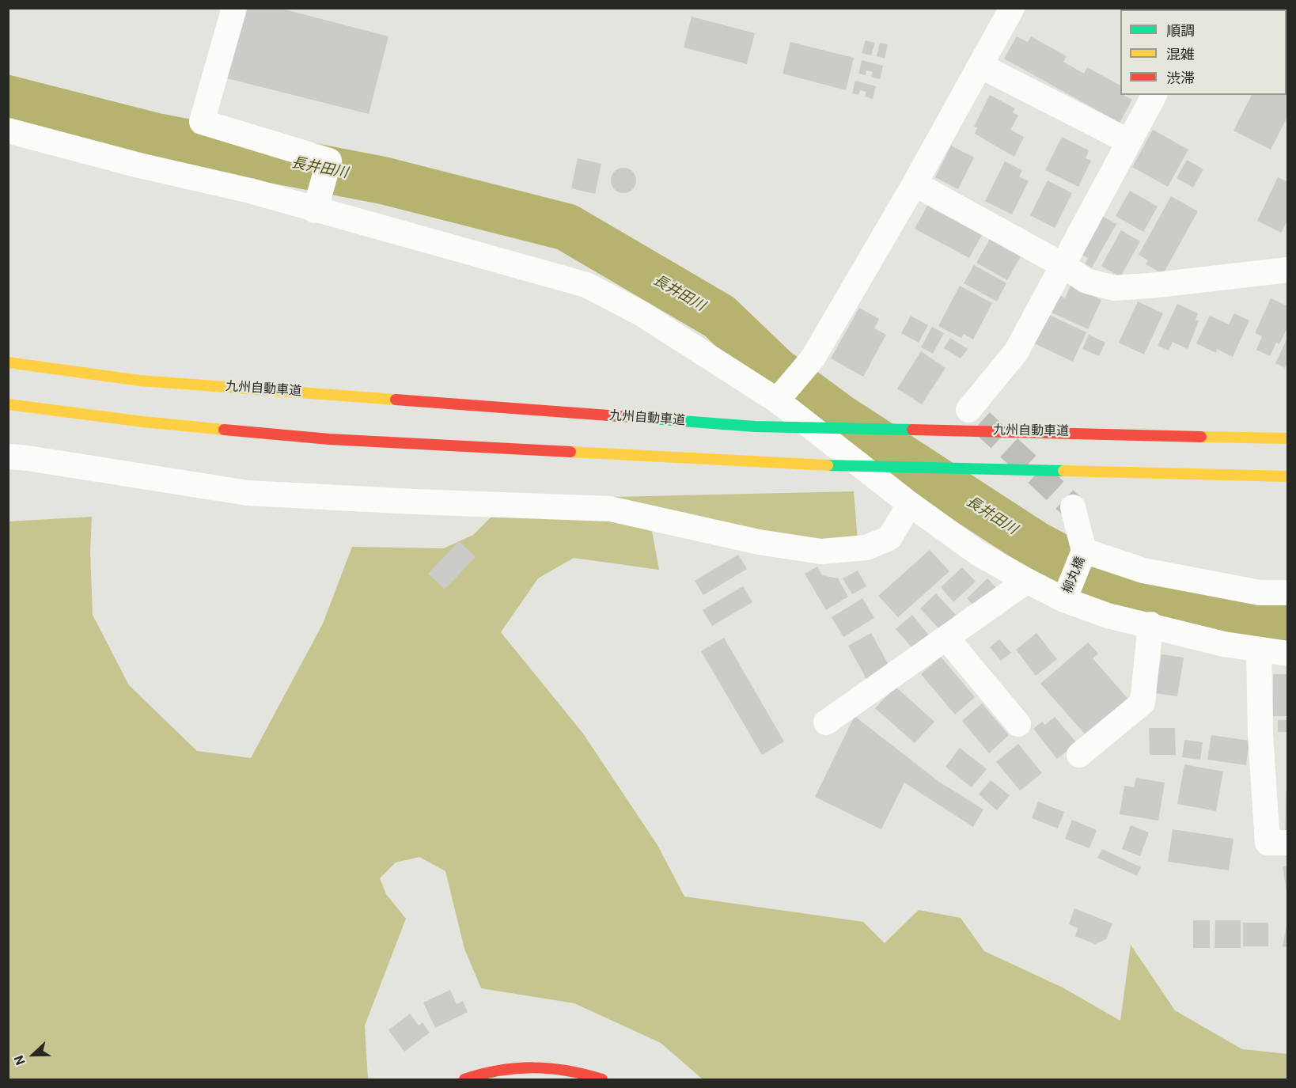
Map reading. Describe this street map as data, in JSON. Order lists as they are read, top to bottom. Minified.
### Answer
{"streets":{"main road":["九州自動車道"],"street":["柳丸橋"]},"water":["長井田川"],"legend":["順調","混雑","渋滞"],"north":"left"}
